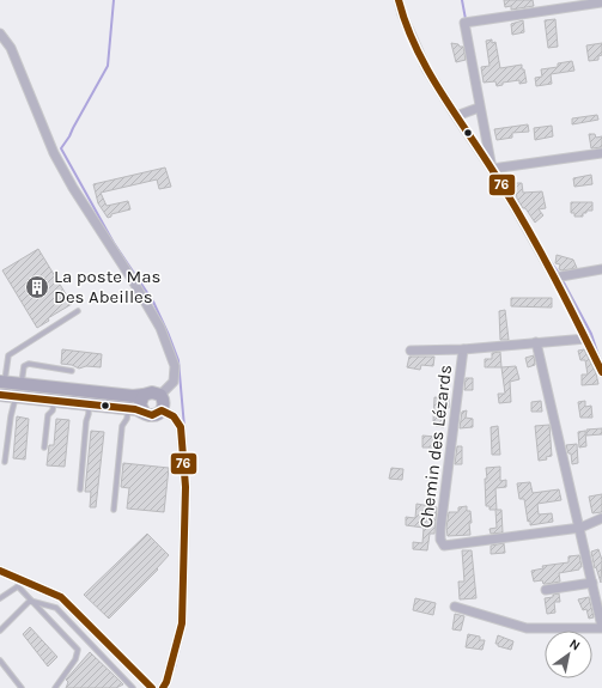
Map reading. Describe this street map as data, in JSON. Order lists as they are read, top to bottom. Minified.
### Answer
{"streets":{"street":["Chemin des Lézards"]},"places":{"building":["La poste Mas Des Abeilles"]},"lines":["transit line 76"],"north":"top right"}
